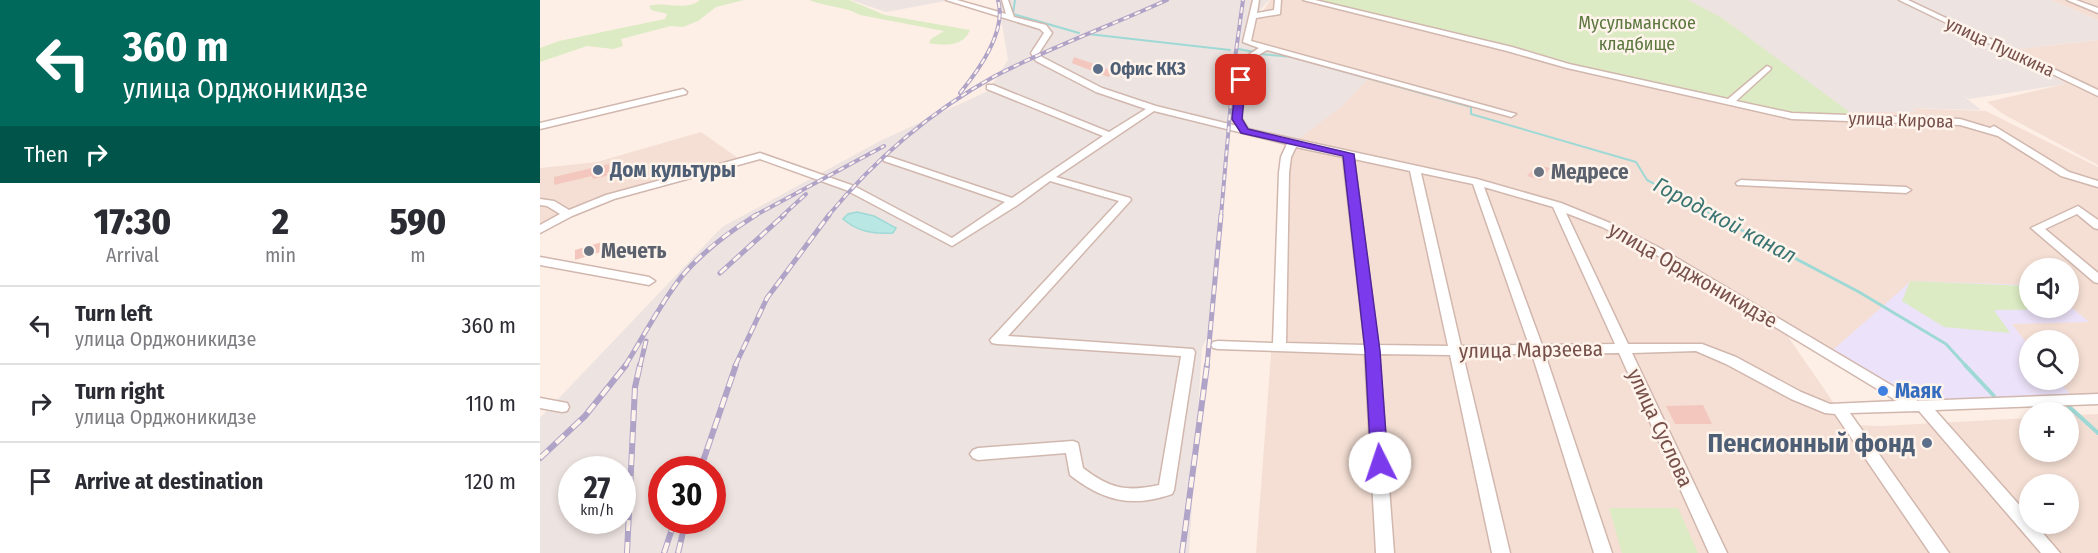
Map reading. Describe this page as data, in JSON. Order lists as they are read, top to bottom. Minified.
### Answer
{"streets":{"street":["улица Пушкина","улица Кирова","улица Орджоникидзе","улица Марзеева","улица Суслова"]},"crossings":[["улица Орджоникидзе","улица Суслова"],["улица Марзеева","улица Суслова"]],"water":["Городской канал"],"parks":["Мусульманское кладбище"],"places":["Офис ККЗ","Дом культуры","Медресе","Мечеть","Маяк","Пенсионный фонд"],"page":{"turn":["360 m","улица Орджоникидзе"],"then":"Then","eta":["17:30","Arrival","2","min","590","m"],"map_buttons":["+","−"],"list":[{"name":"Turn left","note":"улица Орджоникидзе","value":"360 m"},{"name":"Turn right","note":"улица Орджоникидзе","value":"110 m"},{"name":"Arrive at destination","value":"120 m"}],"speed":"27 km/h","limit":"30"}}
